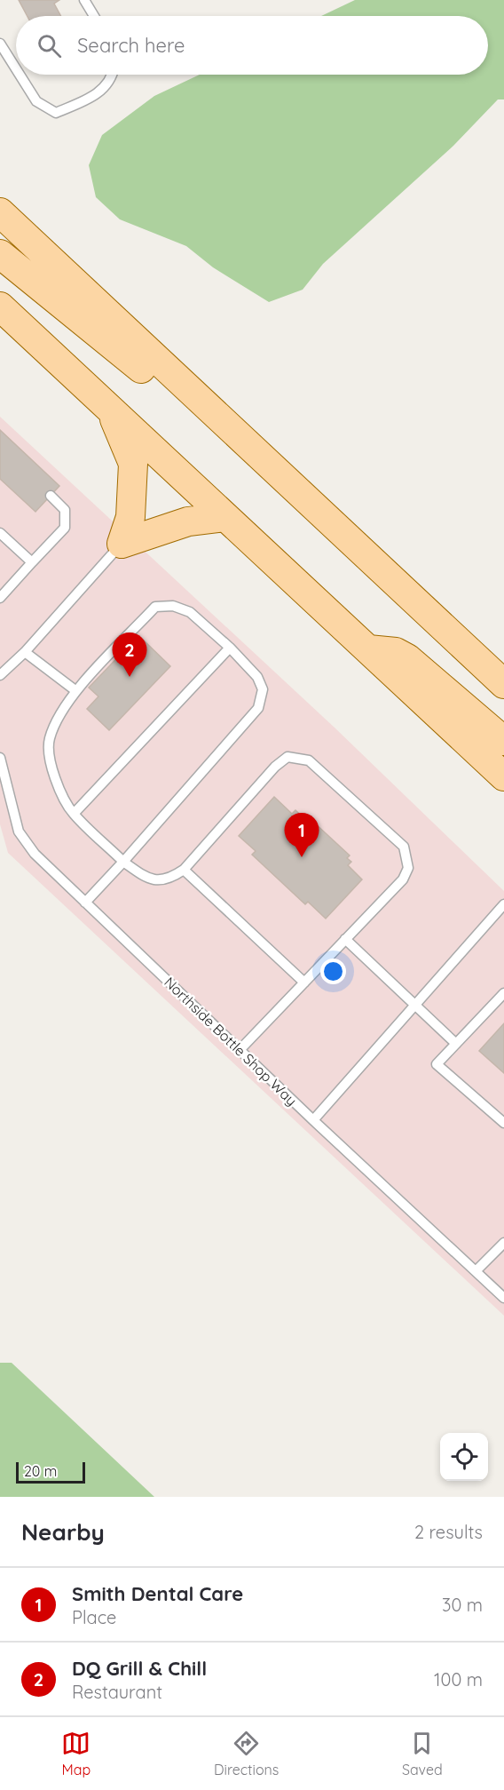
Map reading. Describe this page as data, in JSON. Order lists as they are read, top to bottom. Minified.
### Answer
{"streets":{"lane":["Northside Bottle Shop Way"]},"scale_bar":"20 m","page":{"search":"Search here","pins":["2","1"],"scale":"20 m","heading":["Nearby","2 results"],"list":[{"mark":"1","name":"Smith Dental Care","note":"Place","value":"30 m"},{"mark":"2","name":"DQ Grill & Chill","note":"Restaurant","value":"100 m"}],"nav":["Map","Directions","Saved"]}}
